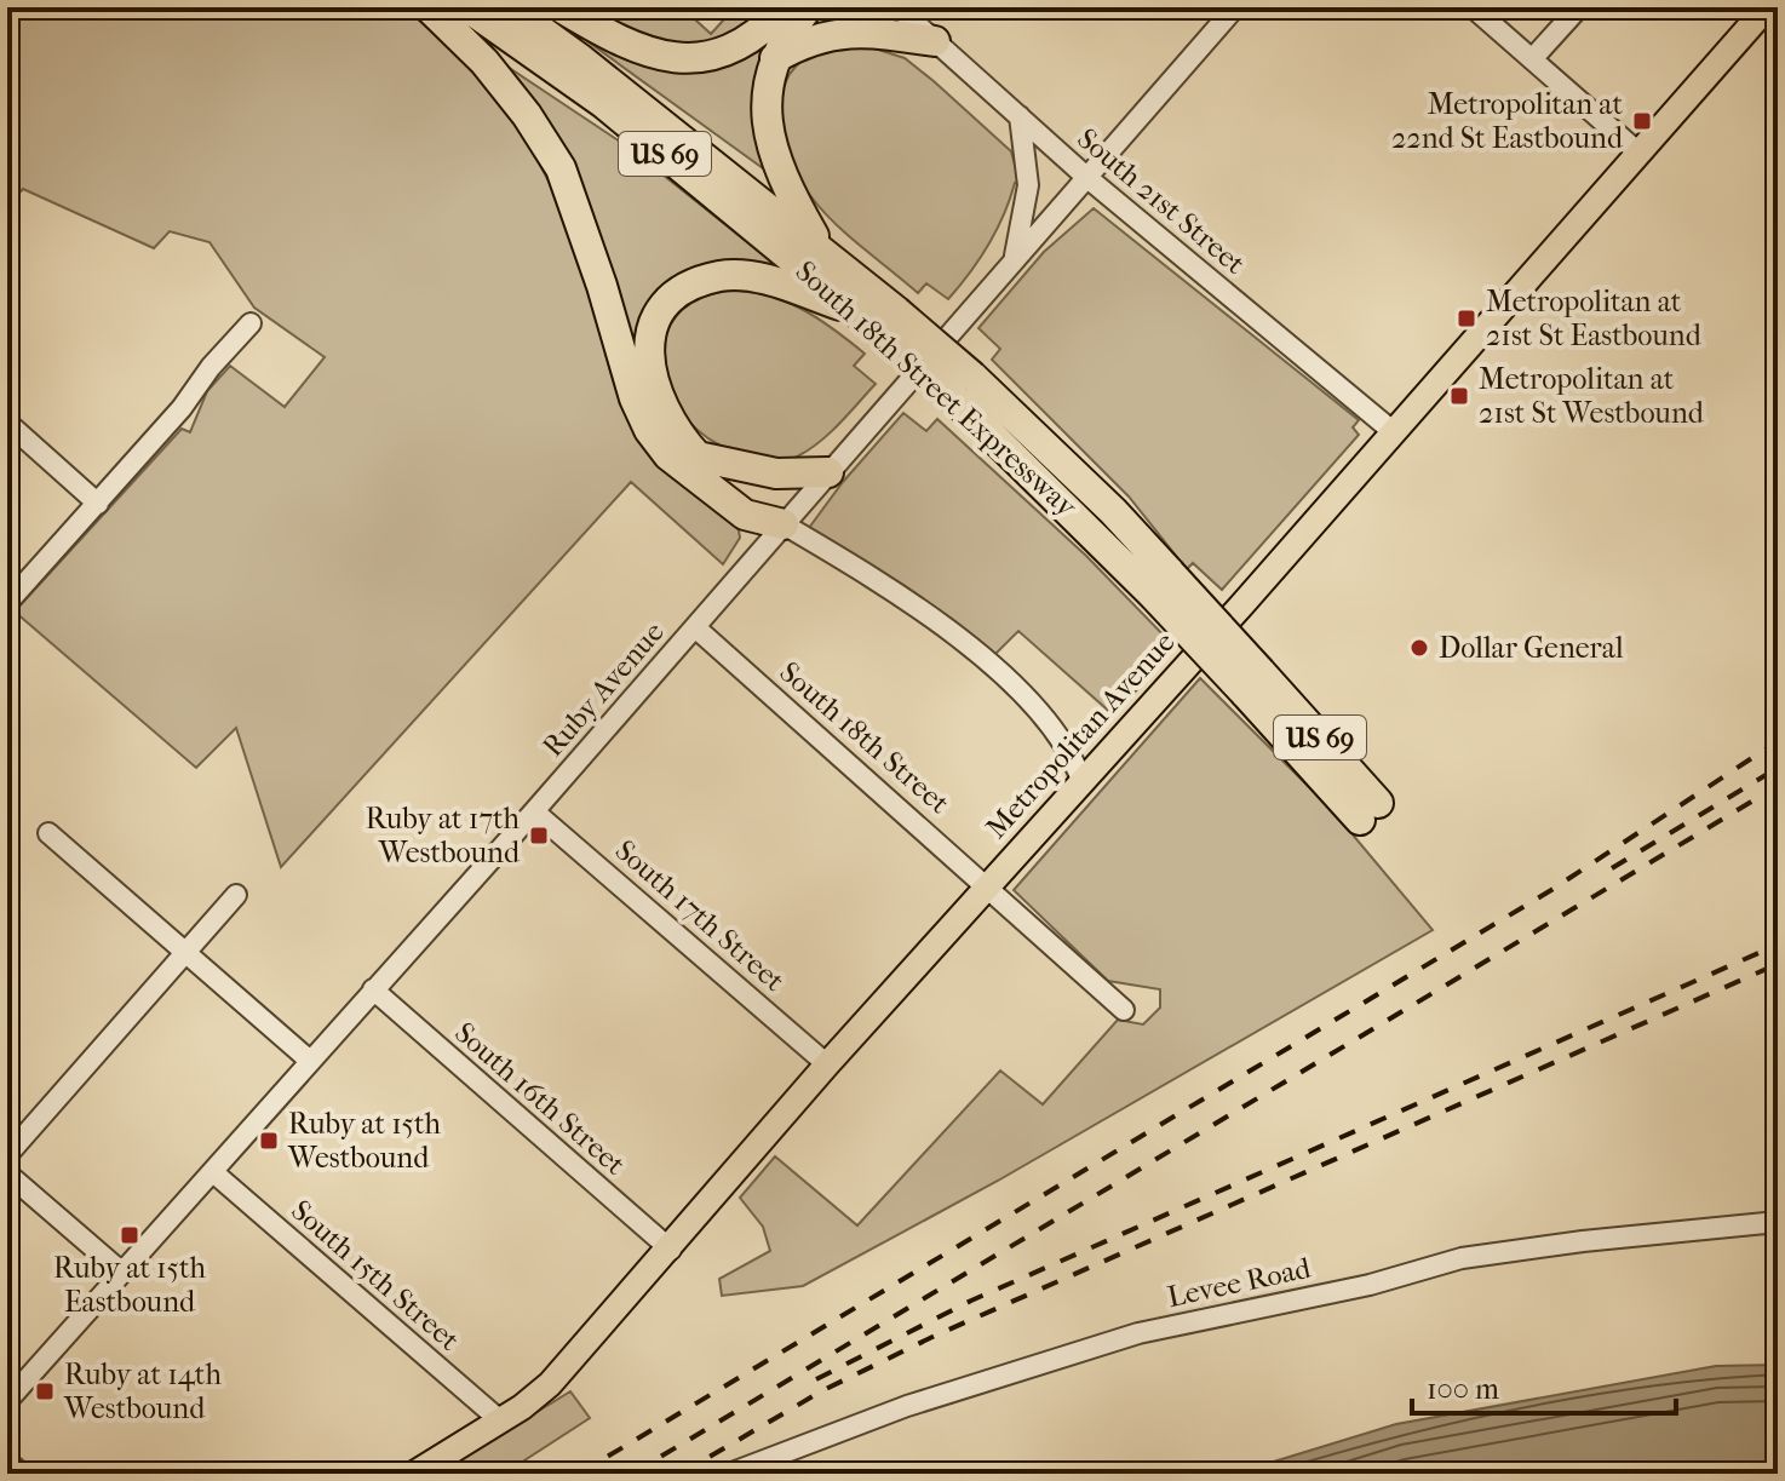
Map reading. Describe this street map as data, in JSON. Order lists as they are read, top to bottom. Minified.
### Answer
{"streets":{"highway":["US 69","South 18th Street Expressway"],"main road":["Metropolitan Avenue"],"street":["South 21st Street","Ruby Avenue","South 18th Street","South 17th Street","South 16th Street","South 15th Street","Levee Road"]},"crossings":[["South 21st Street","Ruby Avenue"],["South 21st Street","Metropolitan Avenue"],["Ruby Avenue","South 18th Street"],["Ruby Avenue","South 17th Street"],["Ruby Avenue","South 16th Street"],["Ruby Avenue","South 15th Street"],["Metropolitan Avenue","South 18th Street"],["Metropolitan Avenue","South 17th Street"],["Metropolitan Avenue","South 16th Street"],["Metropolitan Avenue","South 15th Street"]],"places":{"transit":["Metropolitan at 22nd St Eastbound","Metropolitan at 21st St Eastbound","Metropolitan at 21st St Westbound","Ruby at 17th Westbound","Ruby at 15th Westbound","Ruby at 15th Eastbound","Ruby at 14th Westbound"],"other":["Dollar General"]},"scale_bar":"100 m"}
